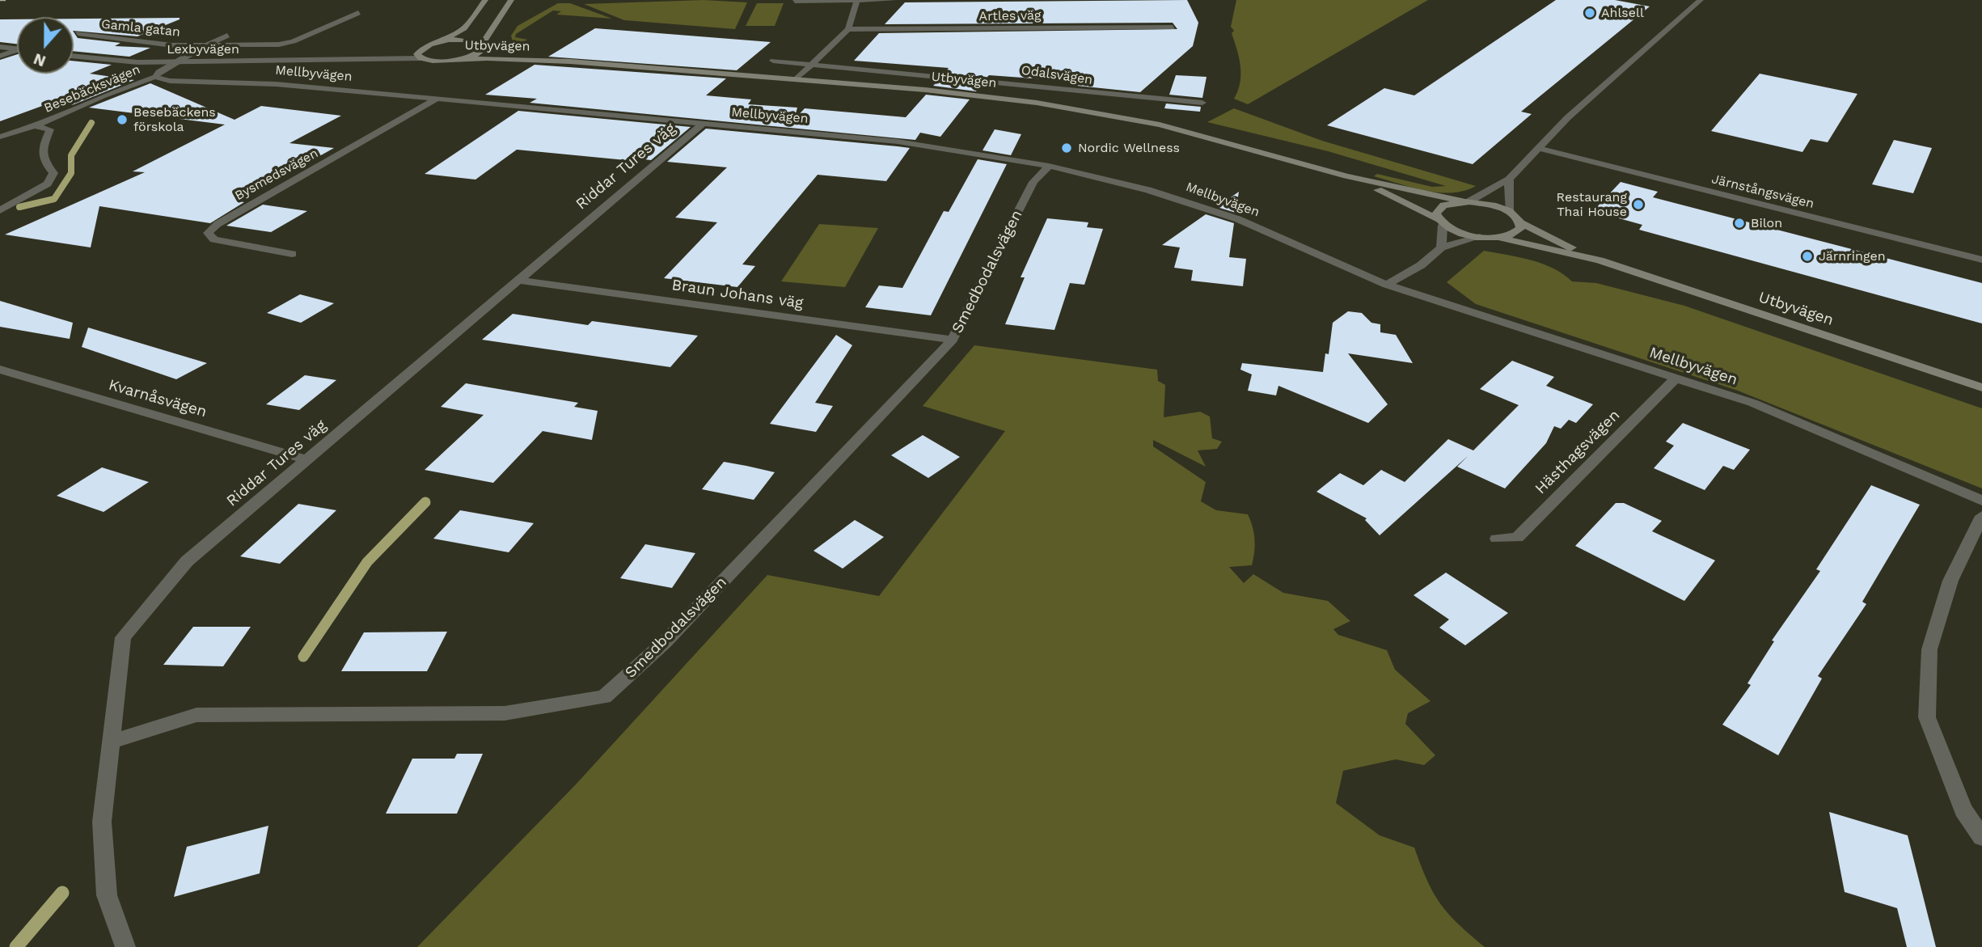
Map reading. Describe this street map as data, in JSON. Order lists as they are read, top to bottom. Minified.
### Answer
{"streets":{"main road":["Utbyvägen"],"street":["Artles väg","Gamla gatan","Lexbyvägen","Mellbyvägen","Odalsvägen","Besebäcksvägen","Riddar Tures väg","Bysmedsvägen","Järnstångsvägen","Smedbodalsvägen","Braun Johans väg","Kvarnåsvägen","Hästhagsvägen"]},"crossings":[["Gamla gatan","Lexbyvägen"],["Utbyvägen","Lexbyvägen"],["Mellbyvägen","Besebäcksvägen"],["Mellbyvägen","Riddar Tures väg"],["Mellbyvägen","Bysmedsvägen"],["Mellbyvägen","Smedbodalsvägen"],["Mellbyvägen","Hästhagsvägen"],["Riddar Tures väg","Smedbodalsvägen"],["Riddar Tures väg","Braun Johans väg"],["Riddar Tures väg","Kvarnåsvägen"],["Smedbodalsvägen","Braun Johans väg"]],"places":["Ahlsell","Besebäckens förskola","Nordic Wellness","Restaurang Thai House","Bilon","Järnringen"],"north":"bottom"}
